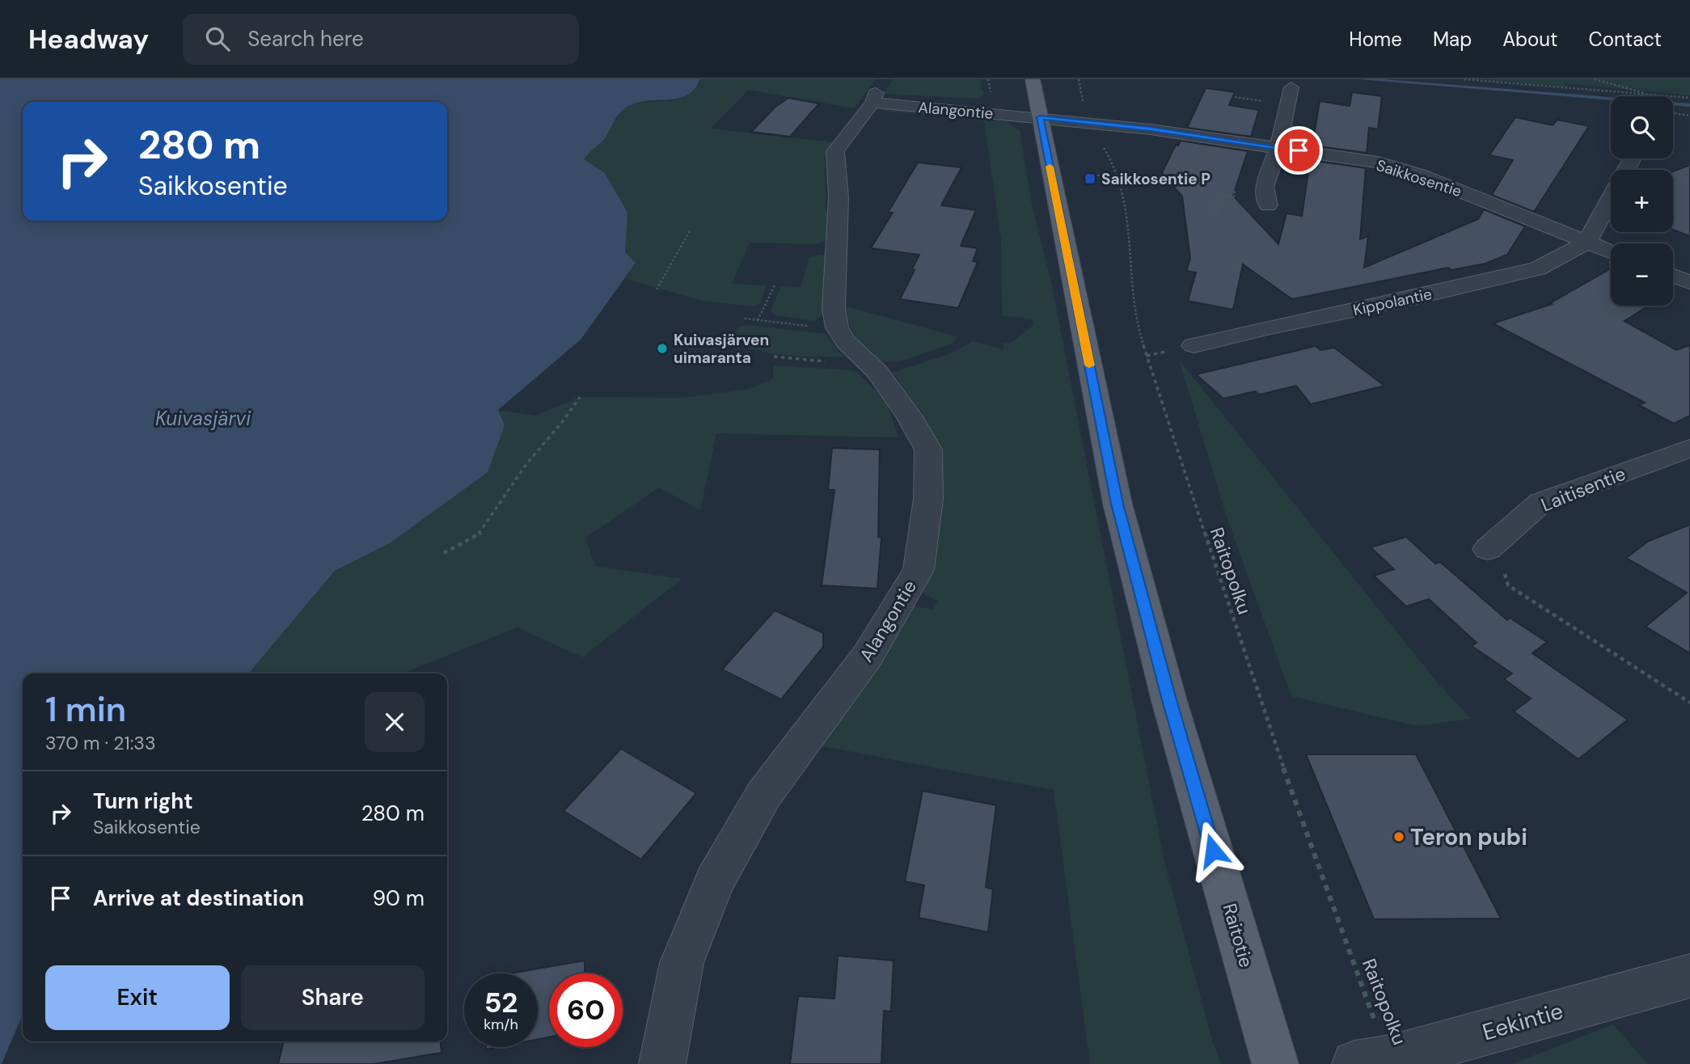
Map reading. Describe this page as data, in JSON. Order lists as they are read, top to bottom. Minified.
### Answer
{"streets":{"main road":["Raitotie"],"street":["Alangontie","Saikkosentie","Kippolantie","Laitisentie","Eekintie"],"path":["Raitopolku"]},"crossings":[["Alangontie","Saikkosentie"],["Alangontie","Raitotie"],["Saikkosentie","Kippolantie"],["Saikkosentie","Raitopolku"],["Saikkosentie","Raitotie"],["Raitopolku","Eekintie"]],"water":["Kuivasjärvi"],"places":{"transit":["Saikkosentie P"],"other":["Kuivasjärven uimaranta","Teron pubi"]},"page":{"header":"Headway","search":"Search here","nav":["Home","Map","About","Contact"],"map_buttons":["+","−"],"turn":["280 m","Saikkosentie"],"heading":["1 min","370 m · 21:33"],"list":[{"name":"Turn right","note":"Saikkosentie","value":"280 m"},{"name":"Arrive at destination","value":"90 m"}],"buttons":["Exit","Share"],"speed":"52 km/h","limit":"60"}}
